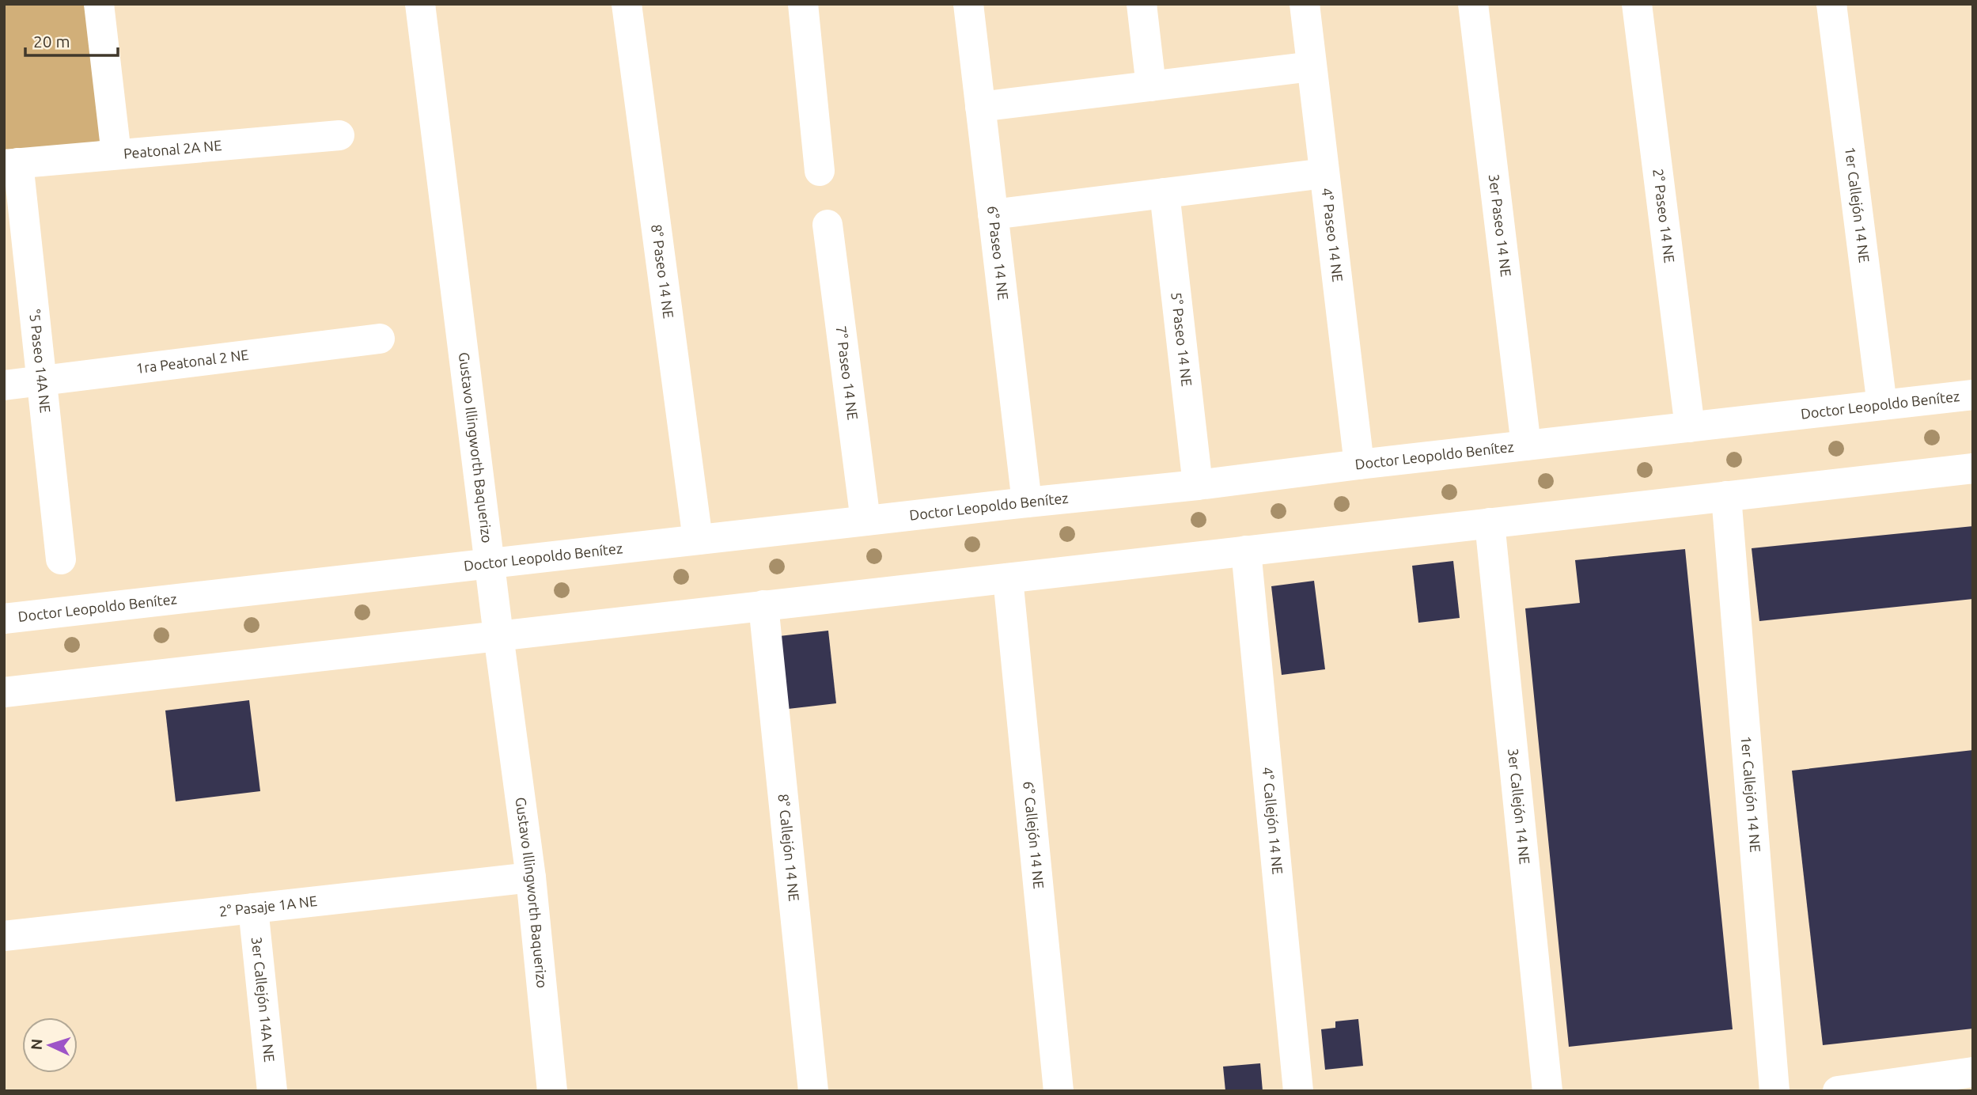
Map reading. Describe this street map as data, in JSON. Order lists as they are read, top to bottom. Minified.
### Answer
{"streets":{"street":["Peatonal 2A NE","1er Callejón 14 NE","2° Paseo 14 NE","3er Paseo 14 NE","4° Paseo 14 NE","6° Paseo 14 NE","8° Paseo 14 NE","5° Paseo 14 NE","°5 Paseo 14A NE","1ra Peatonal 2 NE","7° Paseo 14 NE","Doctor Leopoldo Benítez","Gustavo Illingworth Baquerizo","3er Callejón 14 NE","4° Callejón 14 NE","6° Callejón 14 NE","8° Callejón 14 NE","2° Pasaje 1A NE","3er Callejón 14A NE"]},"crossings":[["Peatonal 2A NE","°5 Paseo 14A NE"],["1er Callejón 14 NE","Doctor Leopoldo Benítez"],["2° Paseo 14 NE","Doctor Leopoldo Benítez"],["3er Paseo 14 NE","Doctor Leopoldo Benítez"],["4° Paseo 14 NE","Doctor Leopoldo Benítez"],["6° Paseo 14 NE","Doctor Leopoldo Benítez"],["8° Paseo 14 NE","Doctor Leopoldo Benítez"],["5° Paseo 14 NE","Doctor Leopoldo Benítez"],["°5 Paseo 14A NE","1ra Peatonal 2 NE"],["7° Paseo 14 NE","Doctor Leopoldo Benítez"],["Doctor Leopoldo Benítez","Gustavo Illingworth Baquerizo"],["Gustavo Illingworth Baquerizo","2° Pasaje 1A NE"],["2° Pasaje 1A NE","3er Callejón 14A NE"]],"scale_bar":"20 m","north":"left"}
